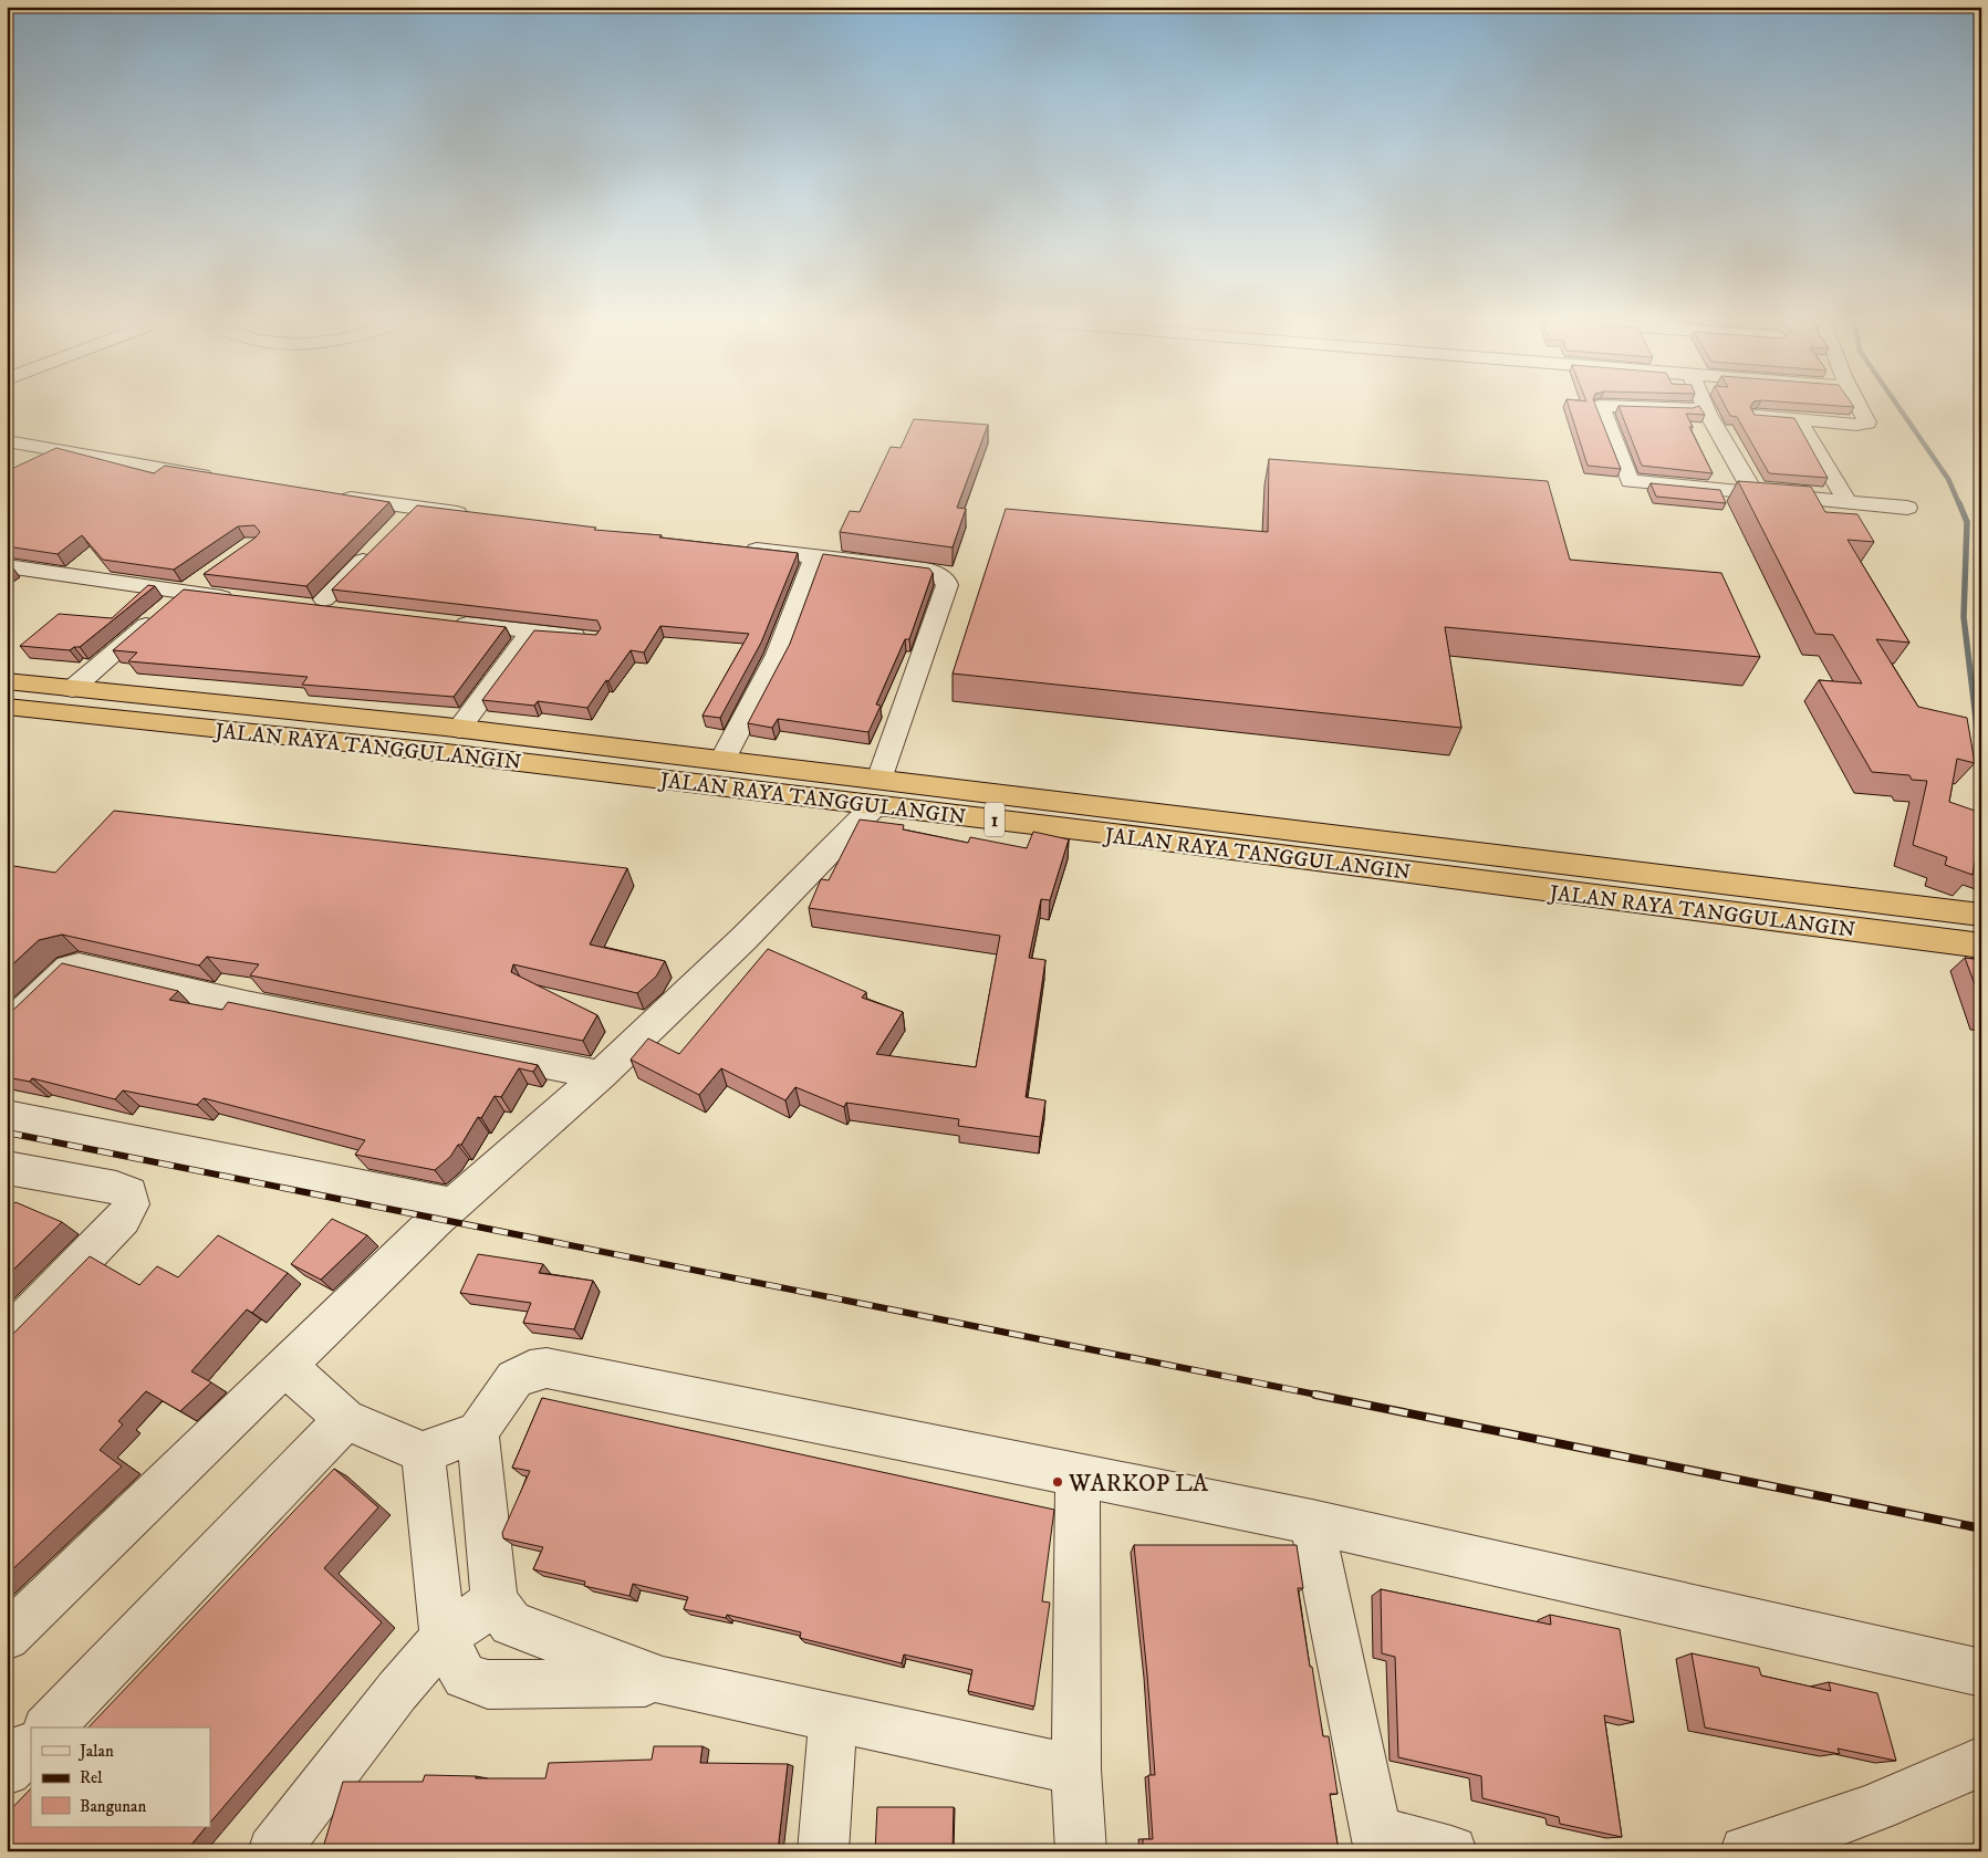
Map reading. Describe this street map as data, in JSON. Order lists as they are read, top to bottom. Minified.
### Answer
{"streets":{"highway":["JALAN RAYA TANGGULANGIN","1"]},"places":["WARKOP LA"],"legend":["Jalan","Rel","Bangunan"]}
